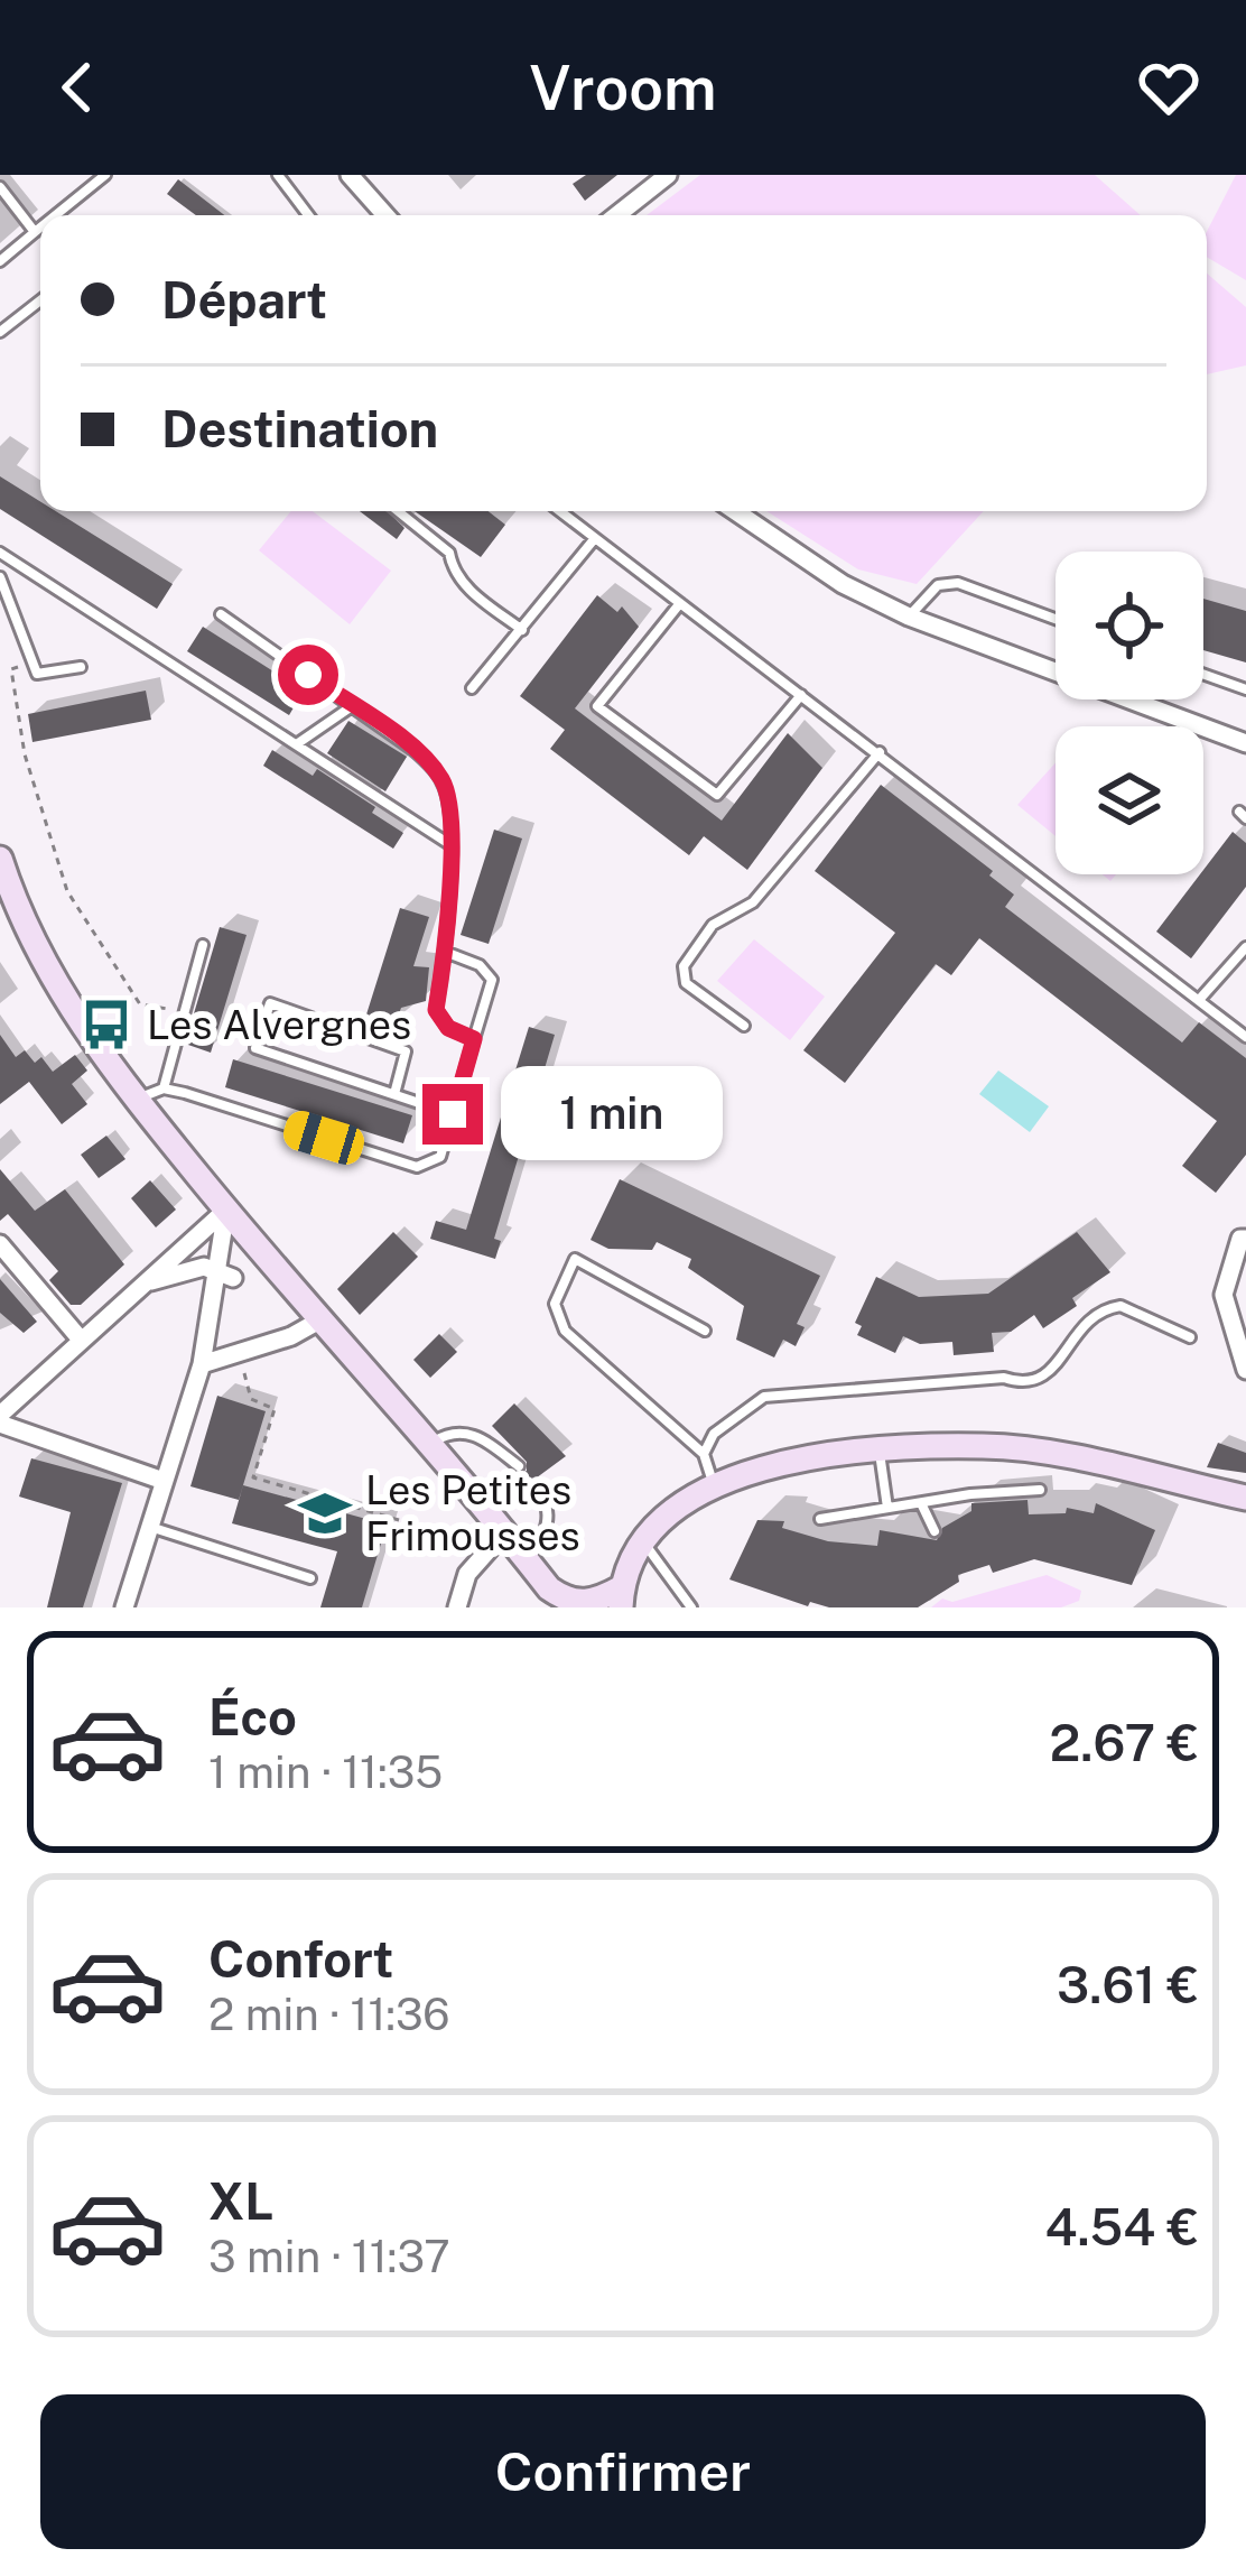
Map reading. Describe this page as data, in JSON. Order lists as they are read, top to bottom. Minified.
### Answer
{"places":{"bus stop":["Les Alvergnes"],"school or university":["Les Petites Frimousses"]},"page":{"header":"Vroom","banner":["Départ","Destination"],"bubble":"1 min","list":[{"name":"Éco","note":"1 min · 11:35","value":"2.67 €"},{"name":"Confort","note":"2 min · 11:36","value":"3.61 €"},{"name":"XL","note":"3 min · 11:37","value":"4.54 €"}],"buttons":"Confirmer"}}
